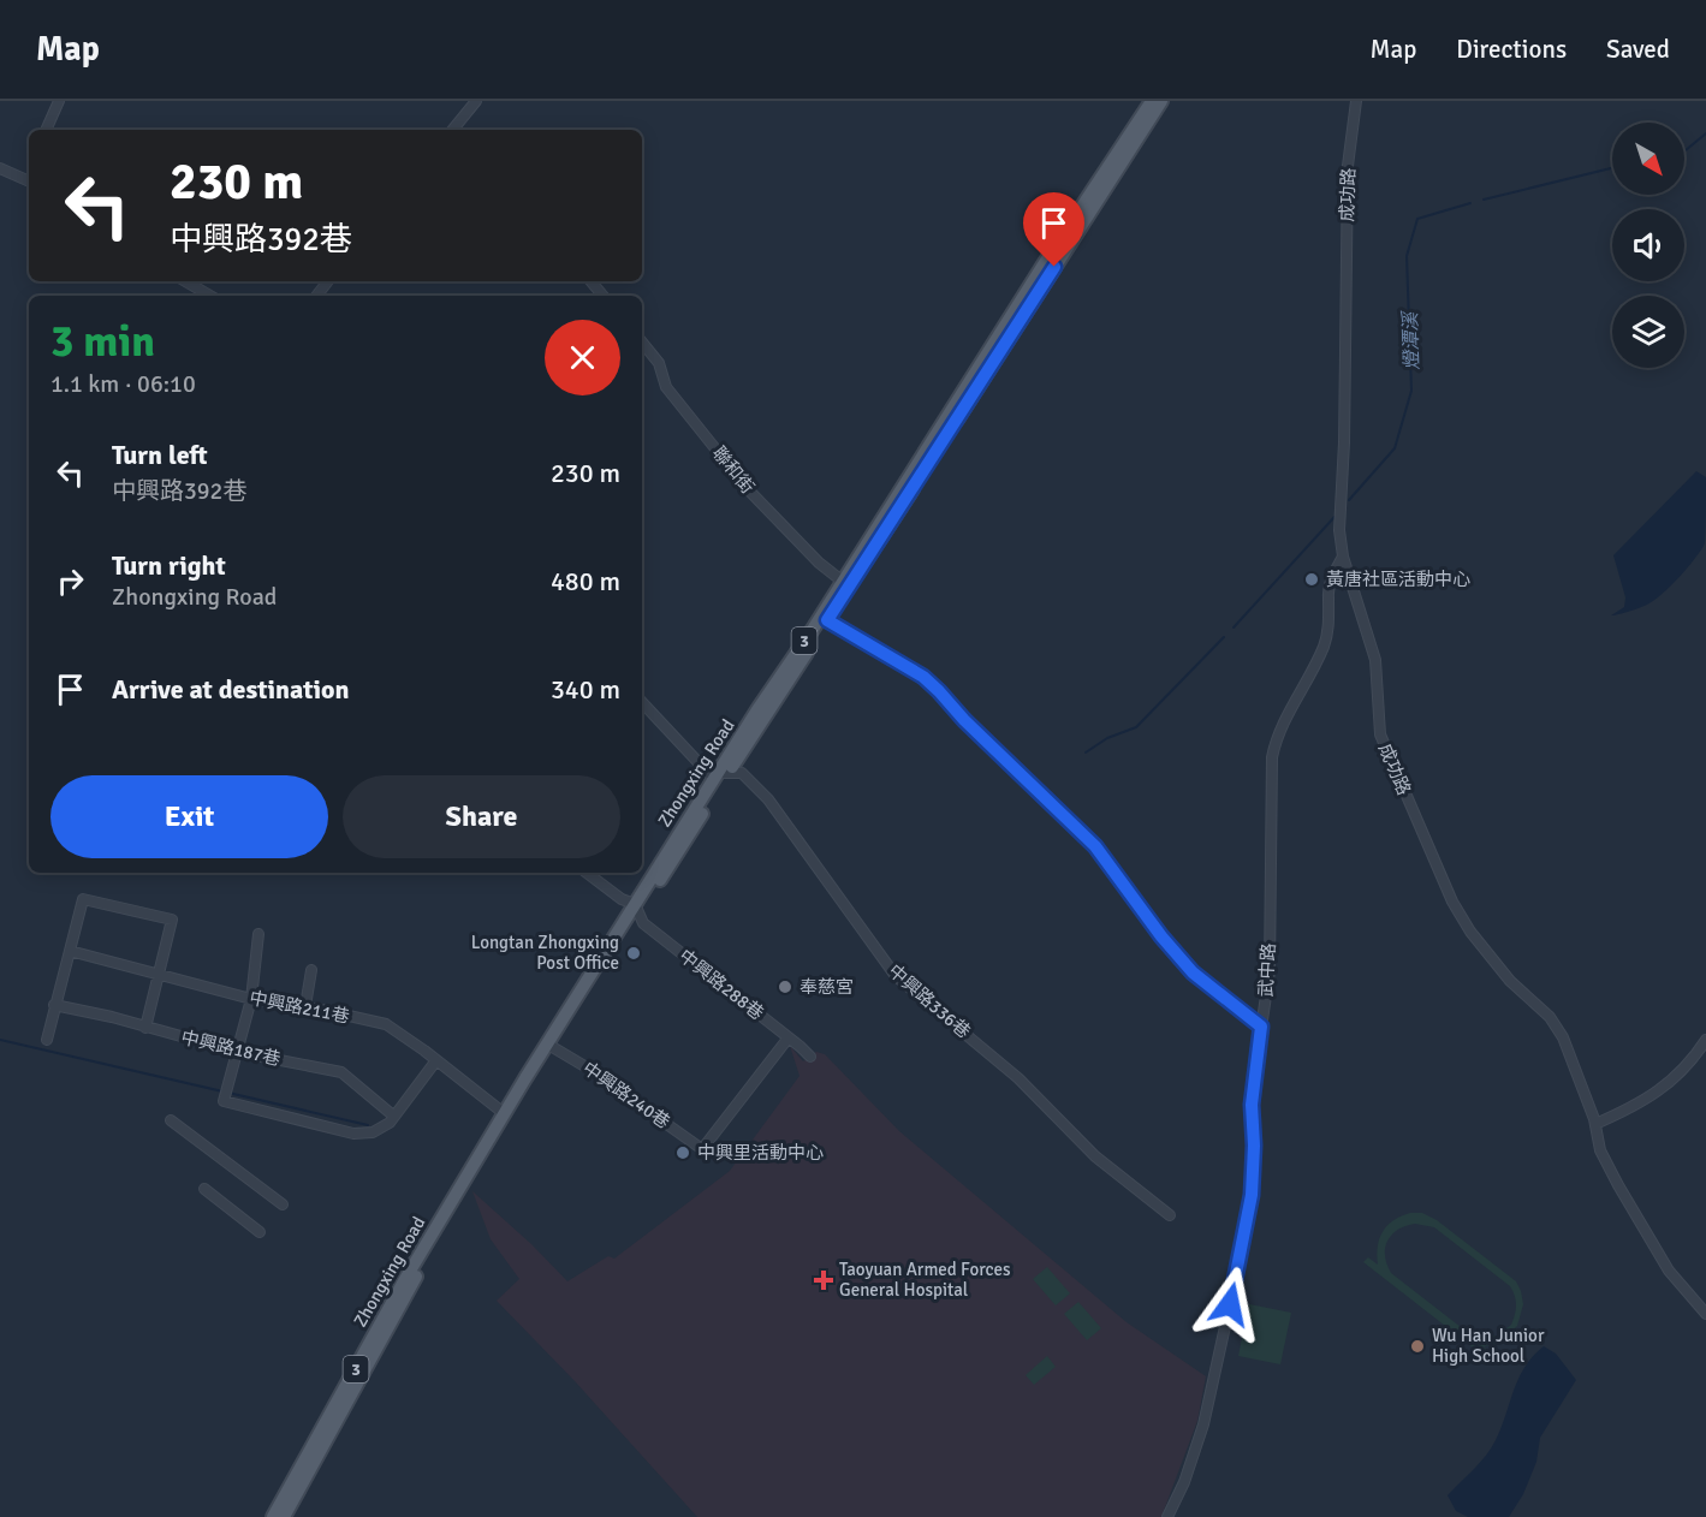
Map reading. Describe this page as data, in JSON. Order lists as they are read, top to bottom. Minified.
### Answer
{"streets":{"main road":["3","Zhongxing Road"],"street":["成功路","聯和街","武中路","中興路288巷","中興路336巷","中興路211巷","中興路187巷","中興路240巷"]},"crossings":[["成功路","武中路"],["聯和街","Zhongxing Road"],["Zhongxing Road","中興路288巷"],["Zhongxing Road","中興路336巷"],["Zhongxing Road","中興路211巷"],["Zhongxing Road","中興路240巷"],["中興路288巷","中興路240巷"]],"water":["燈潭溪"],"places":{"other":["黃唐社區活動中心","Longtan Zhongxing Post Office","奉慈宮","中興里活動中心","Wu Han Junior High School"],"health":["Taoyuan Armed Forces General Hospital"]},"north":"bottom right","page":{"header":"Map","nav":["Map","Directions","Saved"],"turn":["230 m","中興路392巷"],"heading":["3 min","1.1 km · 06:10"],"list":[{"name":"Turn left","note":"中興路392巷","value":"230 m"},{"name":"Turn right","note":"Zhongxing Road","value":"480 m"},{"name":"Arrive at destination","value":"340 m"}],"buttons":["Exit","Share"]}}
